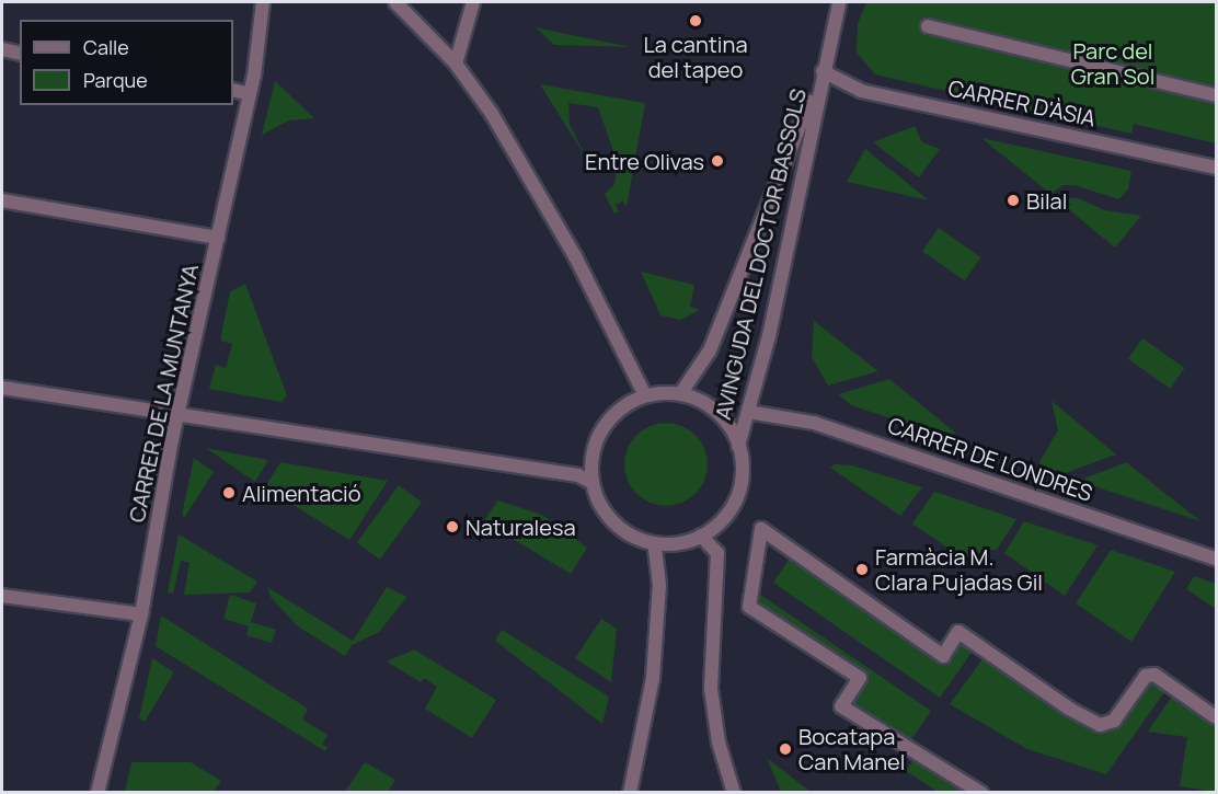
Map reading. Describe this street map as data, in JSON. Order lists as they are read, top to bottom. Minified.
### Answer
{"streets":{"street":["CARRER D'ÀSIA","AVINGUDA DEL DOCTOR BASSOLS","CARRER DE LA MUNTANYA","CARRER DE LONDRES"]},"crossings":[["CARRER D'ÀSIA","AVINGUDA DEL DOCTOR BASSOLS"],["AVINGUDA DEL DOCTOR BASSOLS","CARRER DE LONDRES"]],"parks":["Parc del Gran Sol"],"places":["La cantina del tapeo","Entre Olivas","Bilal","Alimentació","Naturalesa","Farmàcia M. Clara Pujadas Gil","Bocatapa Can Manel"],"legend":["Calle","Parque"]}
